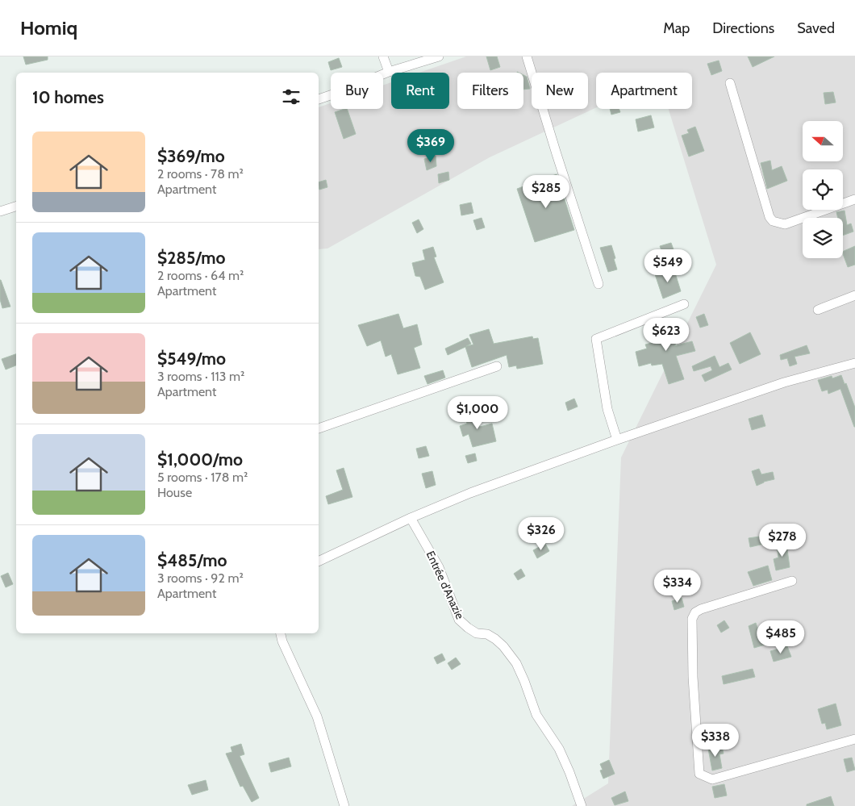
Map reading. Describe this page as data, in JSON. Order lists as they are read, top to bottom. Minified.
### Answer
{"streets":{"street":["Entrée d'Anazie"]},"north":"left","page":{"header":"Homiq","nav":["Map","Directions","Saved"],"chip":["Buy","Rent","Filters","New","Apartment"],"heading":"10 homes","list":[{"name":"$369/mo","note":"2 rooms · 78 m² · Apartment"},{"name":"$285/mo","note":"2 rooms · 64 m² · Apartment"},{"name":"$549/mo","note":"3 rooms · 113 m² · Apartment"},{"name":"$1,000/mo","note":"5 rooms · 178 m² · House"},{"name":"$485/mo","note":"3 rooms · 92 m² · Apartment"}],"price":["$369","$285","$549","$623","$1,000","$326","$278","$334","$485","$338"]}}
